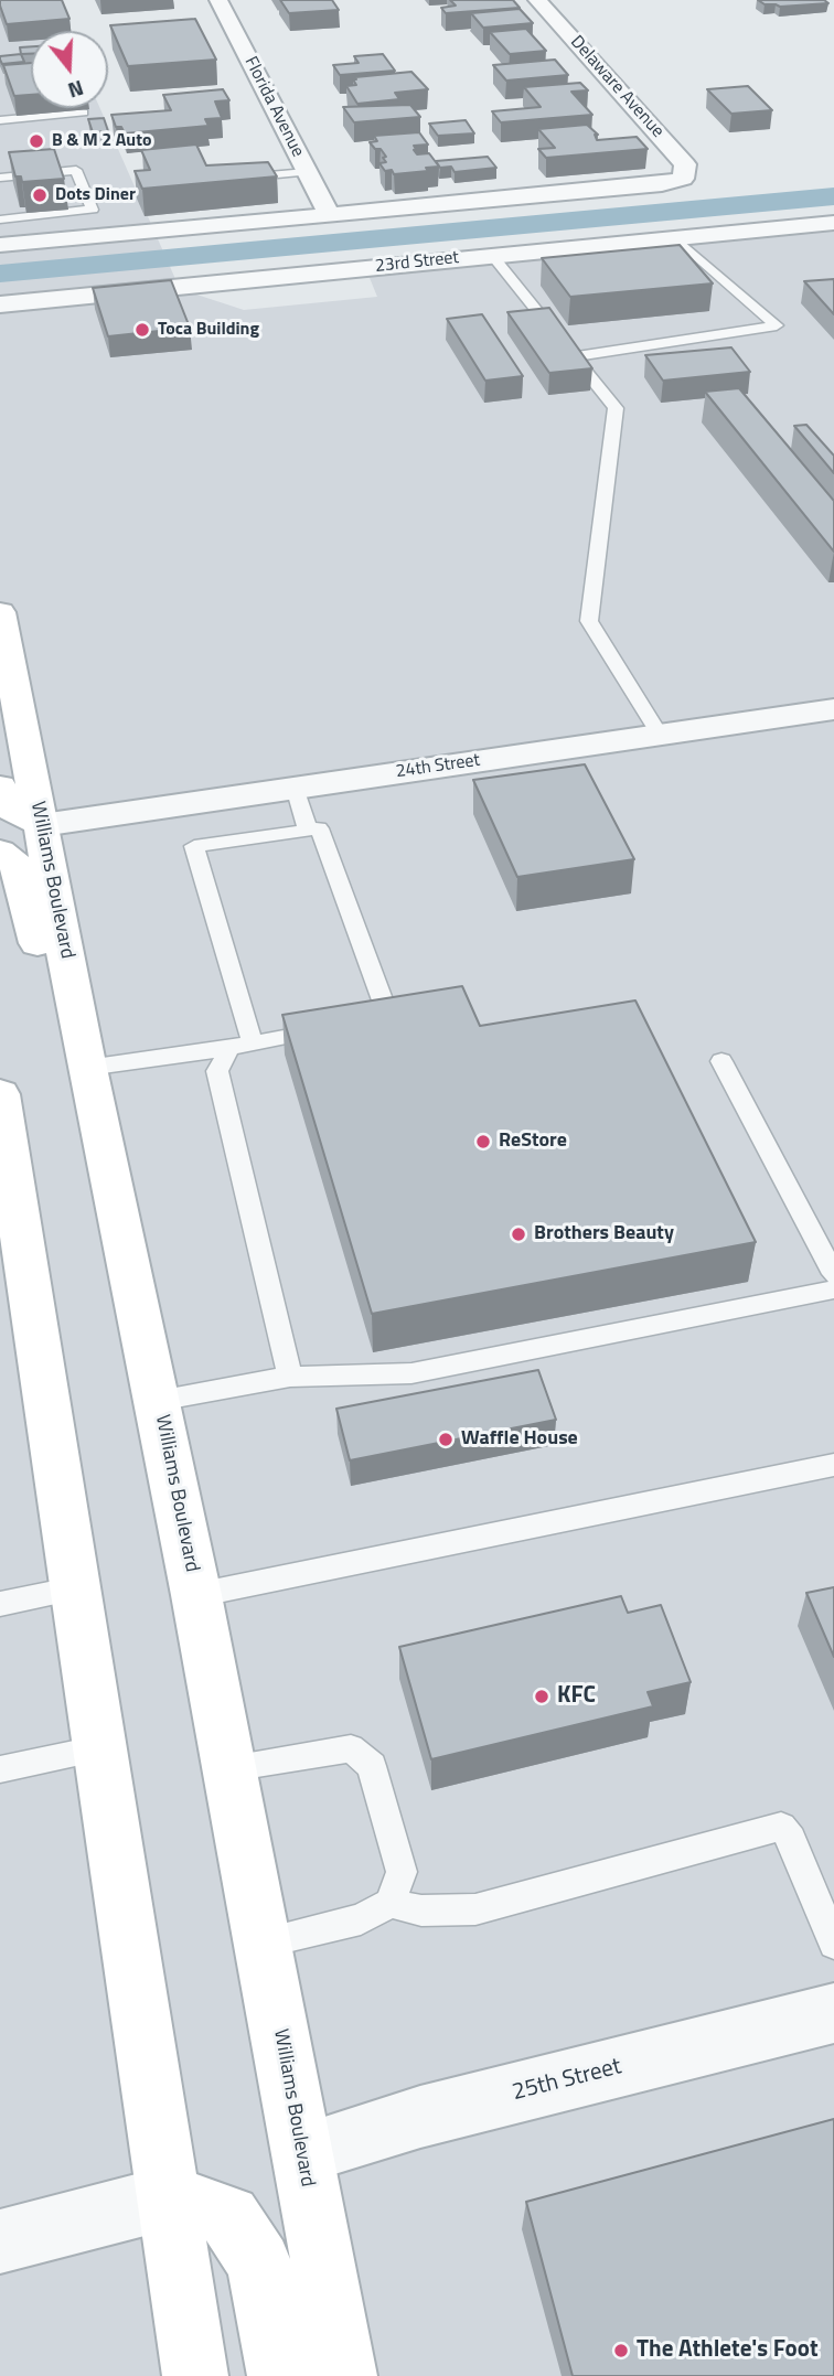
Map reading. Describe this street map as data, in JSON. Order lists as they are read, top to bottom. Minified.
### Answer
{"streets":{"main road":["Williams Boulevard"],"street":["Delaware Avenue","Florida Avenue","23rd Street","24th Street","25th Street"]},"crossings":[["Delaware Avenue","Florida Avenue"],["24th Street","Williams Boulevard"],["Williams Boulevard","25th Street"]],"places":["B & M 2 Auto","Dots Diner","Toca Building","ReStore","Brothers Beauty","Waffle House","KFC","The Athlete's Foot"],"north":"bottom"}
